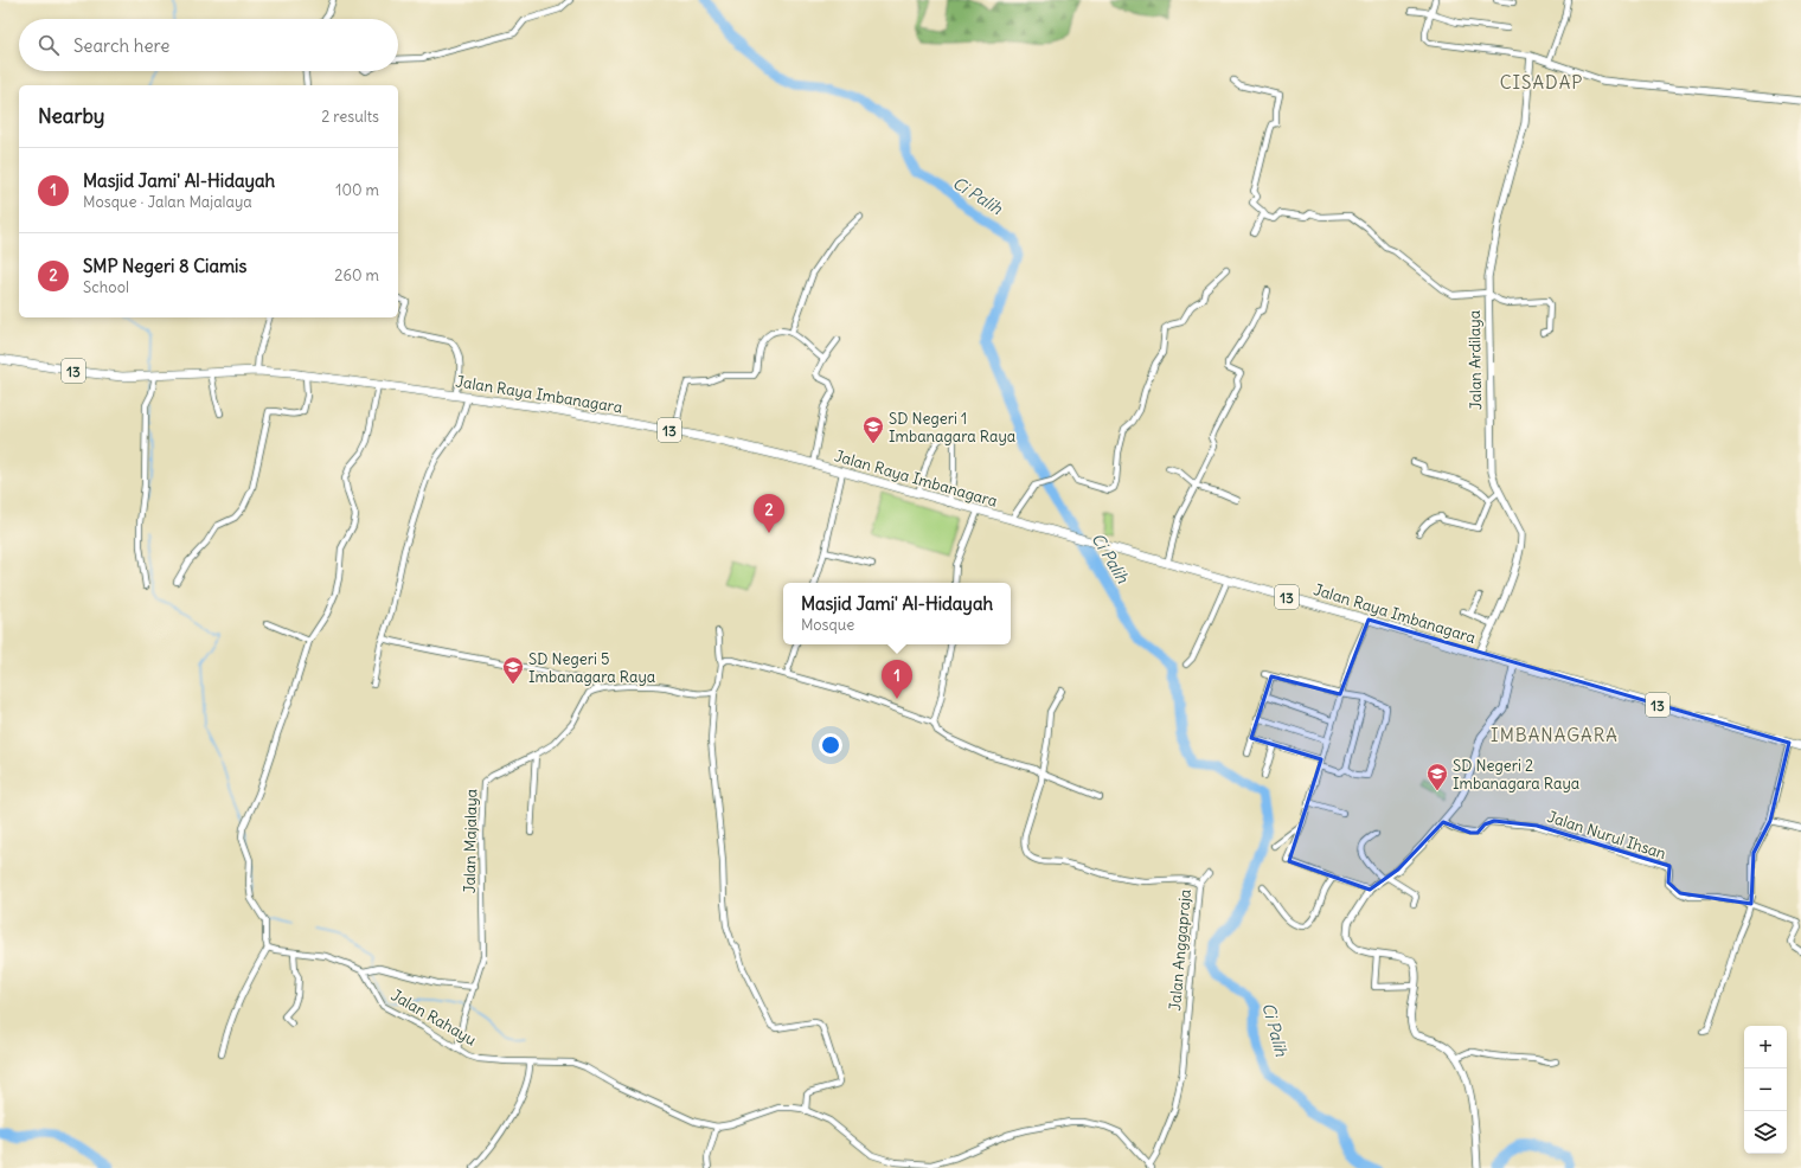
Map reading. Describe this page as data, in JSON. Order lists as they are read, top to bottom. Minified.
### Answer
{"streets":{"highway":["13","Jalan Raya Imbanagara"],"street":["Jalan Ardilaya","Jalan Nurul Ihsan","Jalan Majalaya","Jalan Anggapraja","Jalan Rahayu"]},"crossings":[["Jalan Ardilaya","Jalan Raya Imbanagara"],["Jalan Majalaya","Jalan Rahayu"],["Jalan Anggapraja","Jalan Rahayu"]],"districts":["CISADAP","IMBANAGARA"],"water":["Ci Palih"],"places":{"school or university":["SD Negeri 1 Imbanagara Raya","SD Negeri 5 Imbanagara Raya","SD Negeri 2 Imbanagara Raya"]},"page":{"search":"Search here","heading":["Nearby","2 results"],"list":[{"mark":"1","name":"Masjid Jami' Al-Hidayah","note":"Mosque · Jalan Majalaya","value":"100 m"},{"mark":"2","name":"SMP Negeri 8 Ciamis","note":"School","value":"260 m"}],"pins":["2","1"],"popup":["Masjid Jami' Al-Hidayah","Mosque"],"map_buttons":["+","−"]}}
